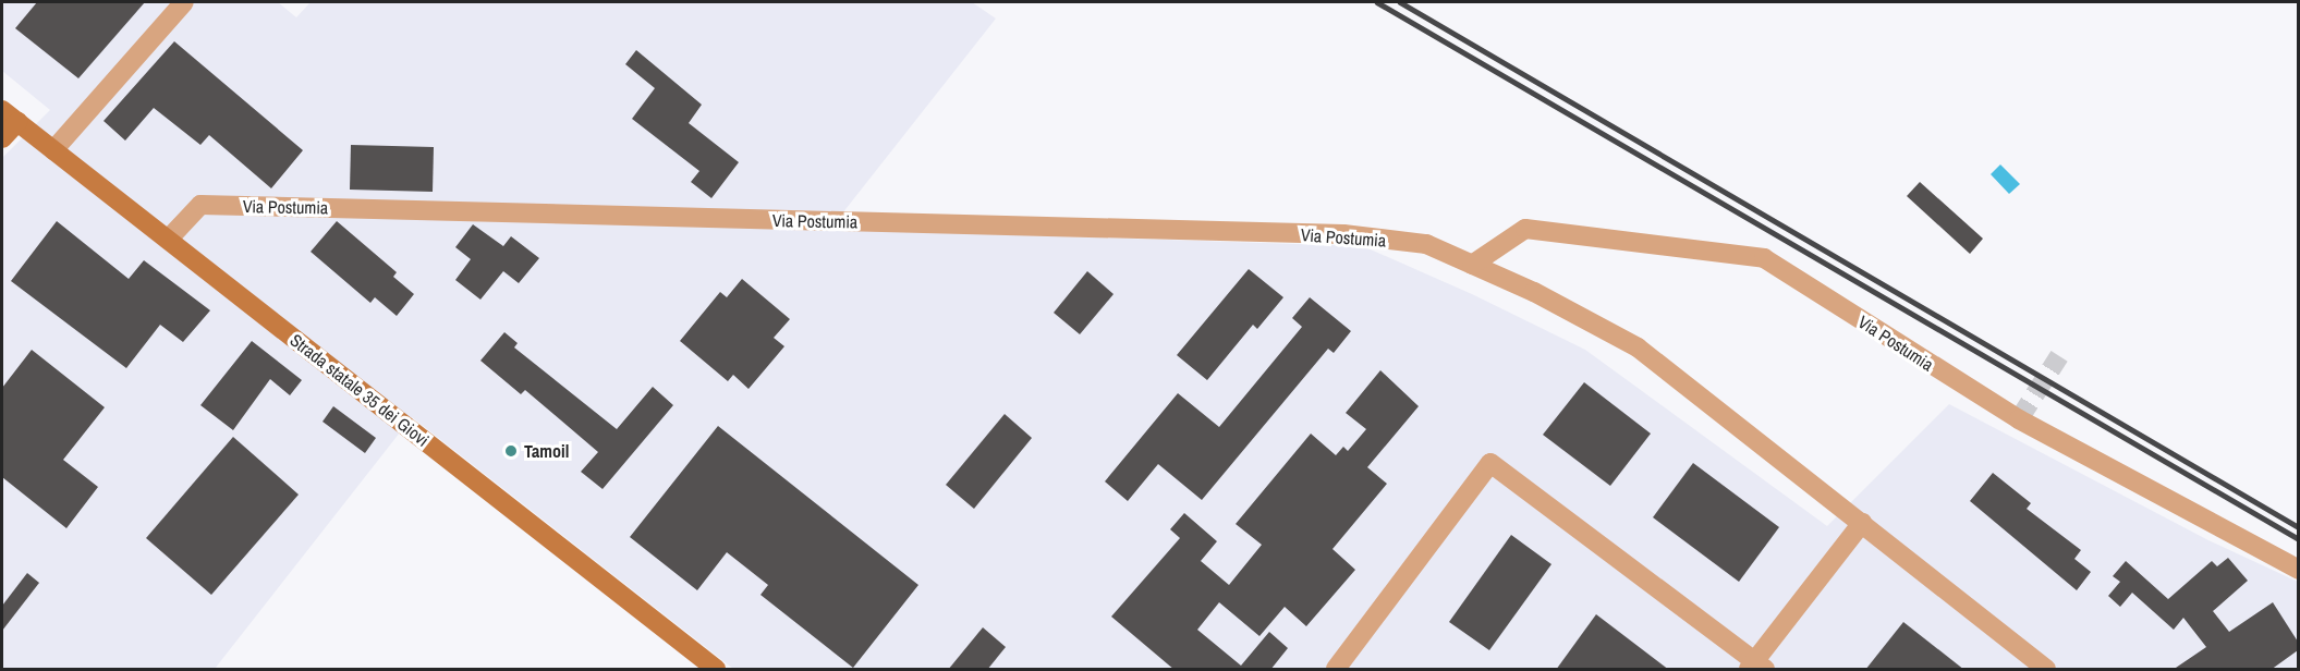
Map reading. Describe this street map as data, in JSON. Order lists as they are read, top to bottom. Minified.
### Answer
{"streets":{"main road":["Strada statale 35 dei Giovi"],"street":["Via Postumia"]},"crossings":[["Via Postumia","Strada statale 35 dei Giovi"]],"places":["Tamoil"]}
